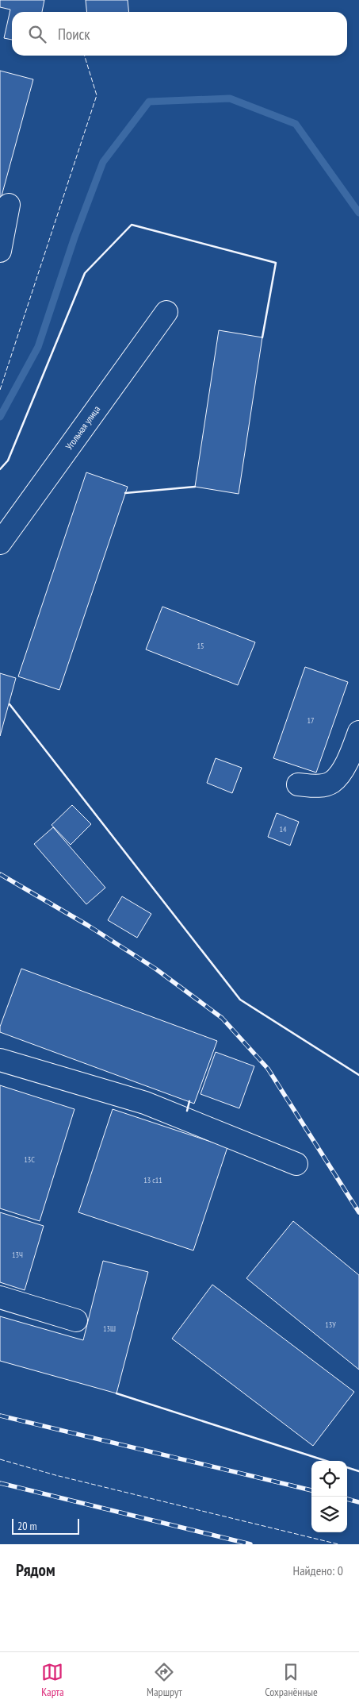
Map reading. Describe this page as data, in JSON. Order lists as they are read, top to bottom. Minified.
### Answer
{"streets":{"street":["Угольная улица"]},"house_numbers":["15","17","14","13С","13 с11","13Ч","13У","13Ш"],"scale_bar":"20 m","page":{"search":"Поиск","scale":"20 m","heading":["Рядом","Найдено: 0"],"nav":["Карта","Маршрут","Сохранённые"]}}
